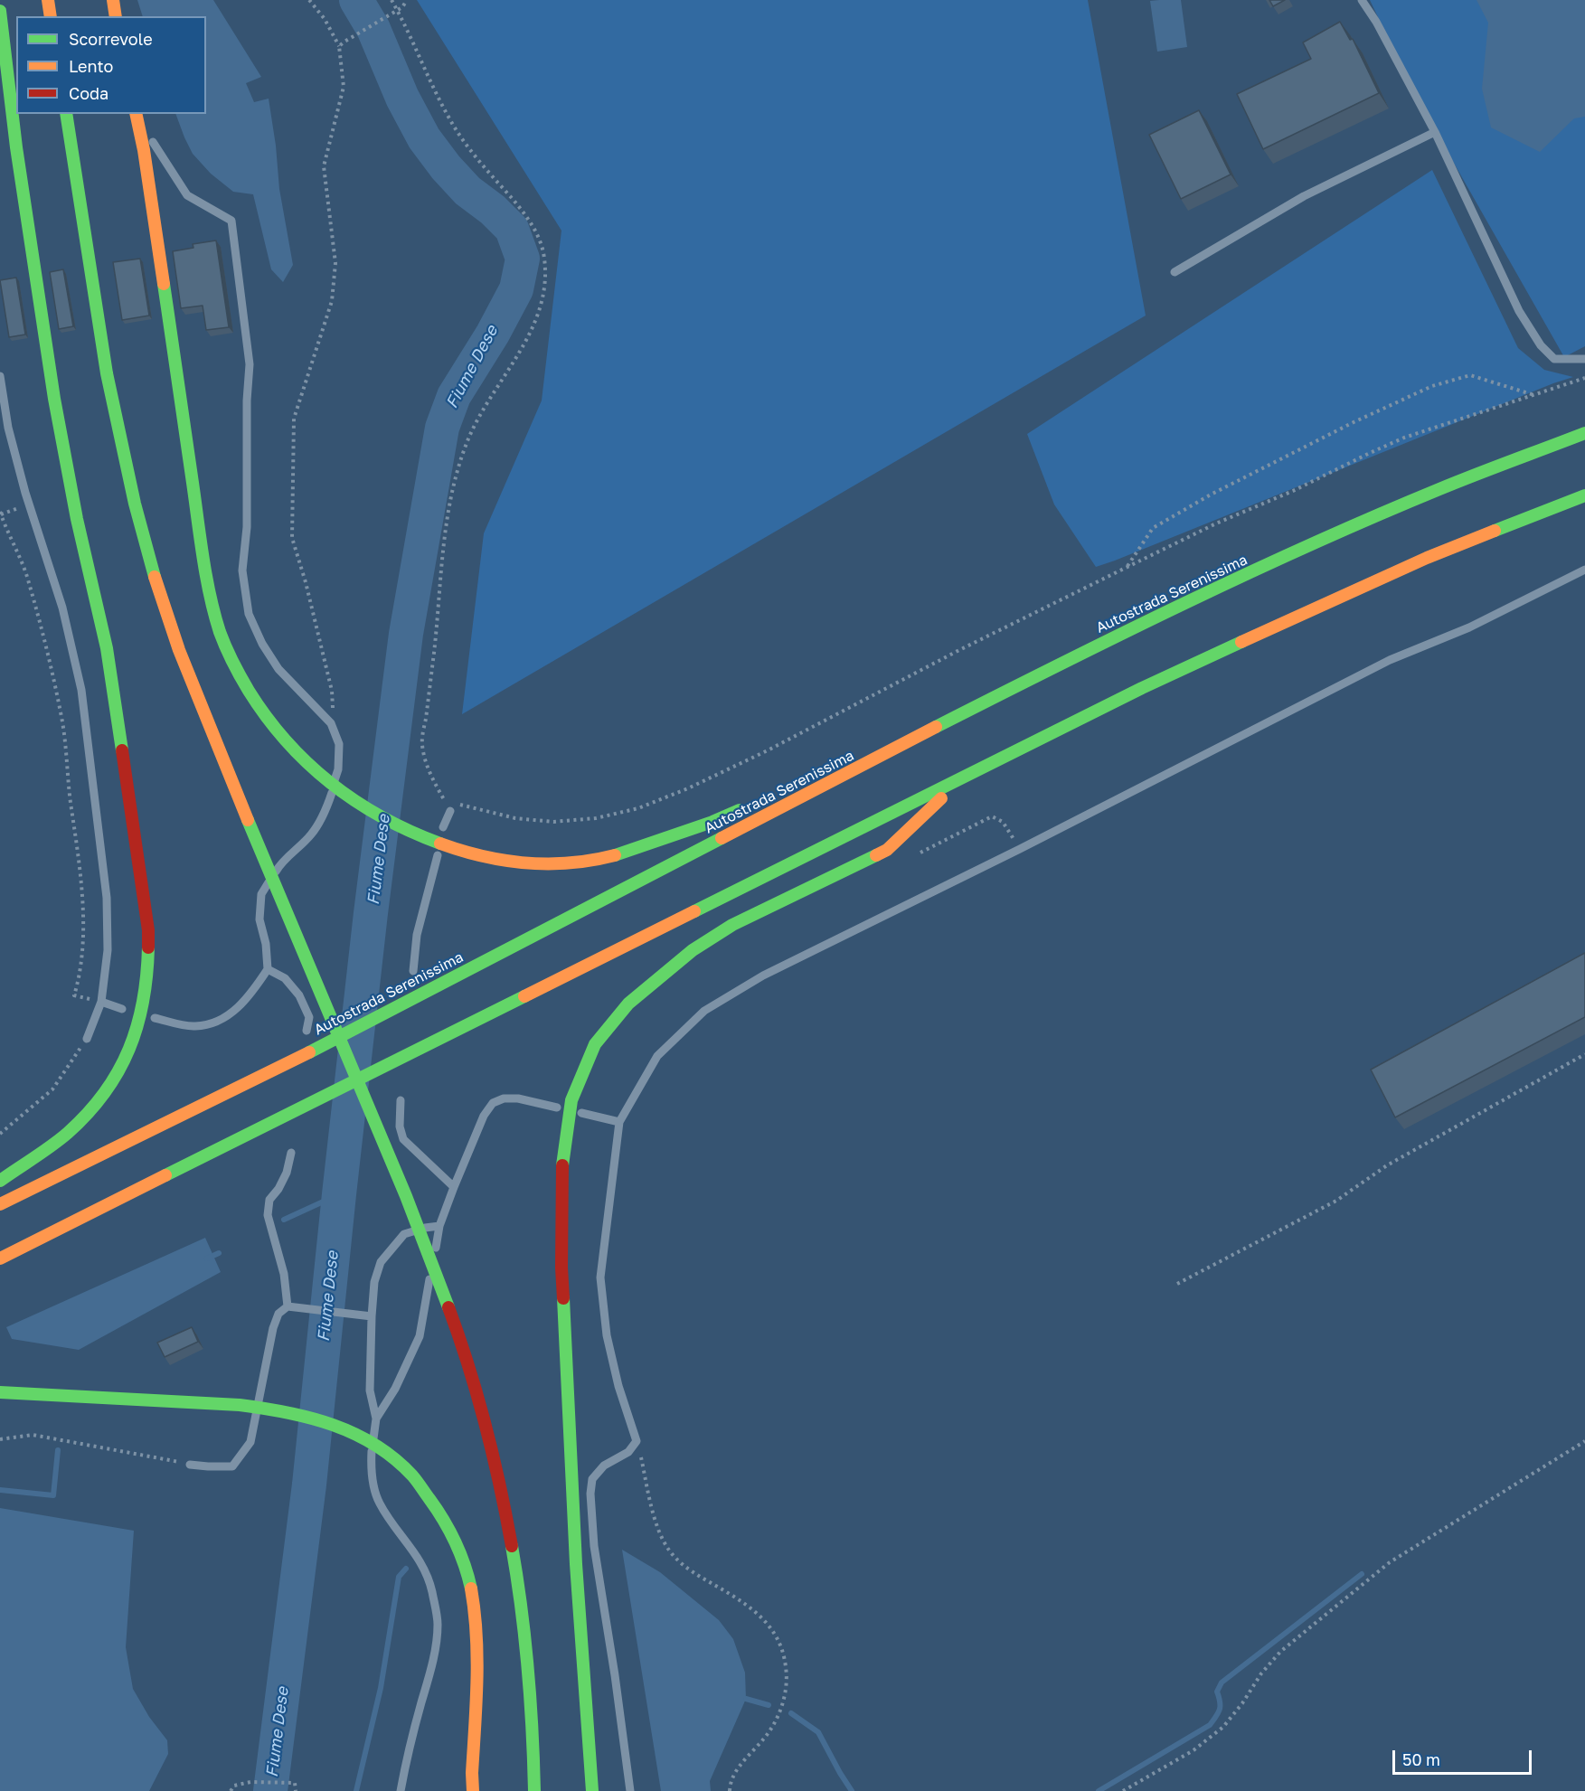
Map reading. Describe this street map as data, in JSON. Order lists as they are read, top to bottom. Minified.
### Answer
{"streets":{"main road":["Autostrada Serenissima"]},"water":["Fiume Dese"],"legend":["Scorrevole","Lento","Coda"],"scale_bar":"50 m"}
